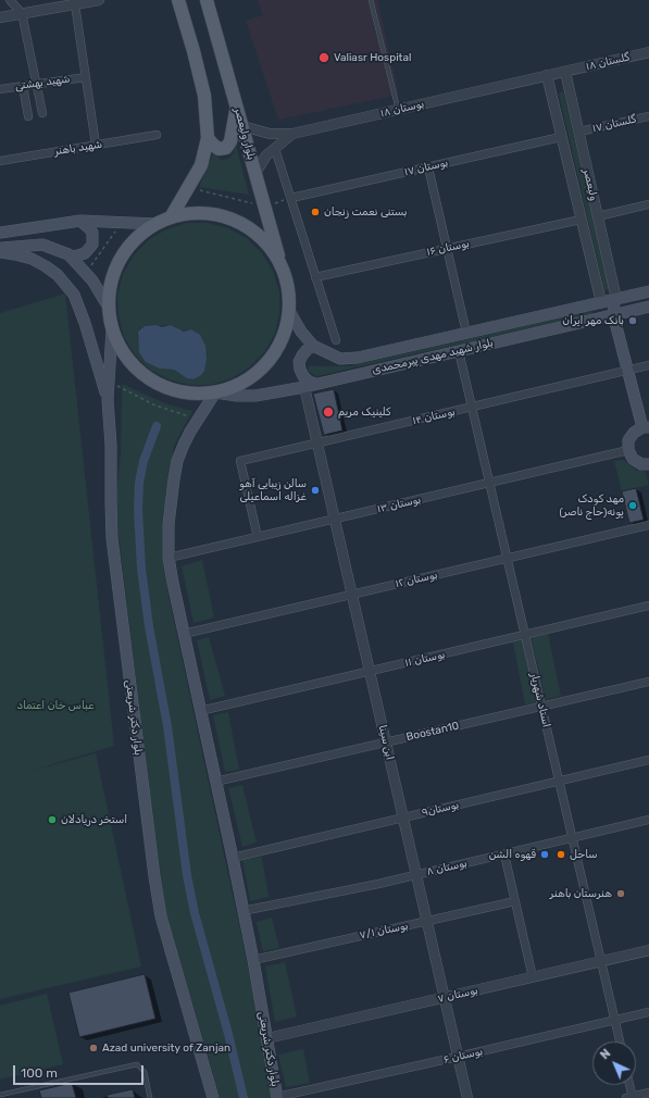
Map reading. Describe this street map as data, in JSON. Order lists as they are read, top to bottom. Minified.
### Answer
{"streets":{"main road":["بلوار ولیعصر","بلوار شهید مهدی پیرمحمدی","بلوار دکتر شریعتی"],"street":["گلستان ۱۸","شهید بهشتی","بوستان ۱۸","گلستان ۱۷","شهید باهنر","بوستان ۱۷","ولیعصر","بوستان ۱۶","بوستان ۱۴","بوستان ۱۳","بوستان ۱۲","بوستان ۱۱","استاد شهریار","Boostan10","ابن سینا","بوستان۹","بوستان ۸","بوستان ۷/۱","بوستان ۷","بوستان ۶"]},"crossings":[["گلستان ۱۸","بوستان ۱۸"],["گلستان ۱۸","ولیعصر"],["بوستان ۱۸","بلوار ولیعصر"],["بوستان ۱۸","ولیعصر"],["گلستان ۱۷","ولیعصر"],["بوستان ۱۷","ولیعصر"],["ولیعصر","بوستان ۱۶"],["ولیعصر","بلوار شهید مهدی پیرمحمدی"],["بلوار شهید مهدی پیرمحمدی","استاد شهریار"],["بلوار شهید مهدی پیرمحمدی","بلوار دکتر شریعتی"],["بلوار شهید مهدی پیرمحمدی","ابن سینا"],["بوستان ۱۴","بوستان ۱۳"],["بوستان ۱۴","استاد شهریار"],["بوستان ۱۴","ابن سینا"],["بوستان ۱۳","استاد شهریار"],["بوستان ۱۳","بلوار دکتر شریعتی"],["بوستان ۱۳","ابن سینا"],["بوستان ۱۲","استاد شهریار"],["بوستان ۱۲","بلوار دکتر شریعتی"],["بوستان ۱۲","ابن سینا"],["بوستان ۱۱","استاد شهریار"],["بوستان ۱۱","بلوار دکتر شریعتی"],["بوستان ۱۱","ابن سینا"],["استاد شهریار","Boostan10"],["استاد شهریار","بوستان۹"],["استاد شهریار","بوستان ۸"],["استاد شهریار","بوستان ۷"],["استاد شهریار","بوستان ۶"],["بلوار دکتر شریعتی","Boostan10"],["بلوار دکتر شریعتی","بوستان۹"],["بلوار دکتر شریعتی","بوستان ۸"],["بلوار دکتر شریعتی","بوستان ۷/۱"],["بلوار دکتر شریعتی","بوستان ۷"],["بلوار دکتر شریعتی","بوستان ۶"],["Boostan10","ابن سینا"],["ابن سینا","بوستان۹"],["ابن سینا","بوستان ۸"],["ابن سینا","بوستان ۷/۱"],["ابن سینا","بوستان ۷"],["ابن سینا","بوستان ۶"]],"parks":["عباس خان اعتماد"],"places":["Valiasr Hospital","بستنی نعمت زنجان","بانک مهر ایران","کلینیک مریم","سالن زیبایی آهو غزاله اسماعیلی","مهد کودک پونه(حاج ناصر)","استخر دریادلان","قهوه الشن","ساحل","هنرستان باهنر","Azad university of Zanjan"],"scale_bar":"100 m","north":"top left"}
